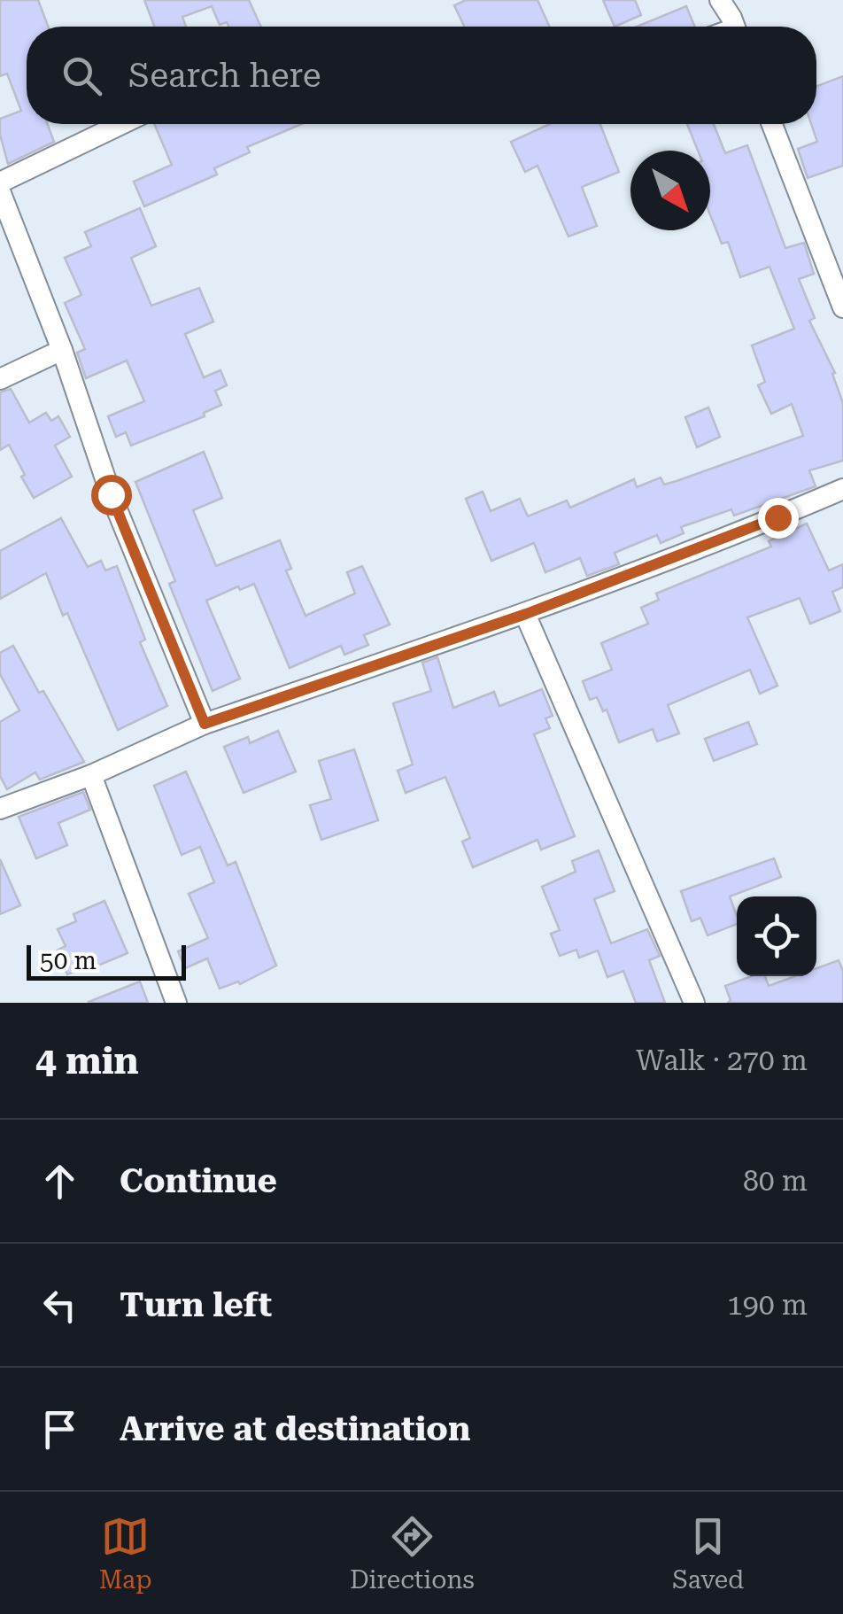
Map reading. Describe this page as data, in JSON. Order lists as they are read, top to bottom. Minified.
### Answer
{"scale_bar":"50 m","north":"bottom right","page":{"search":"Search here","scale":"50 m","heading":["4 min","Walk · 270 m"],"list":[["Continue","80 m"],["Turn left","190 m"],"Arrive at destination"],"nav":["Map","Directions","Saved"]}}
